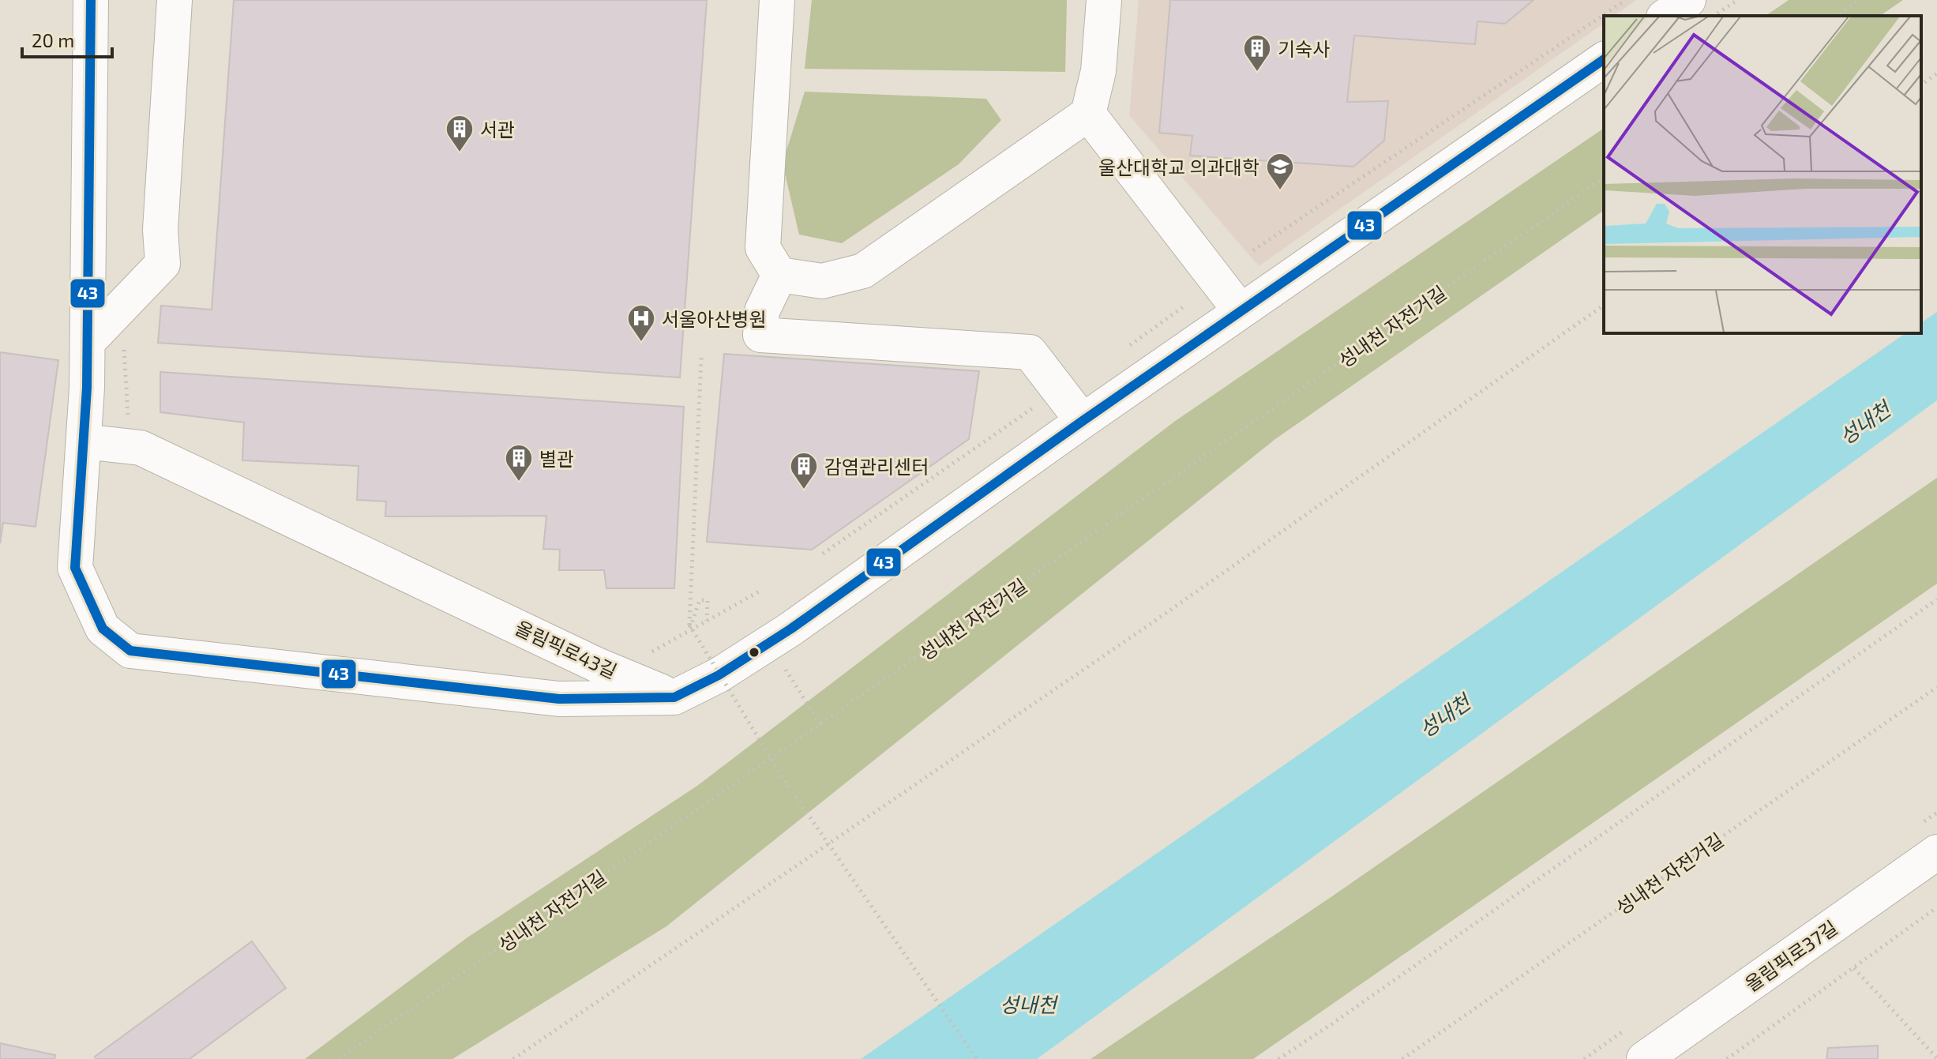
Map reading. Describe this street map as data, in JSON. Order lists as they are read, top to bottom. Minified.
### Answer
{"streets":{"street":["올림픽로43길","올림픽로37길"],"path":["성내천 자전거길"]},"water":["성내천"],"places":{"building":["기숙사","서관","별관","감염관리센터"],"school or university":["울산대학교 의과대학"],"hospital":["서울아산병원"]},"lines":["transit line 43"],"scale_bar":"20 m"}
